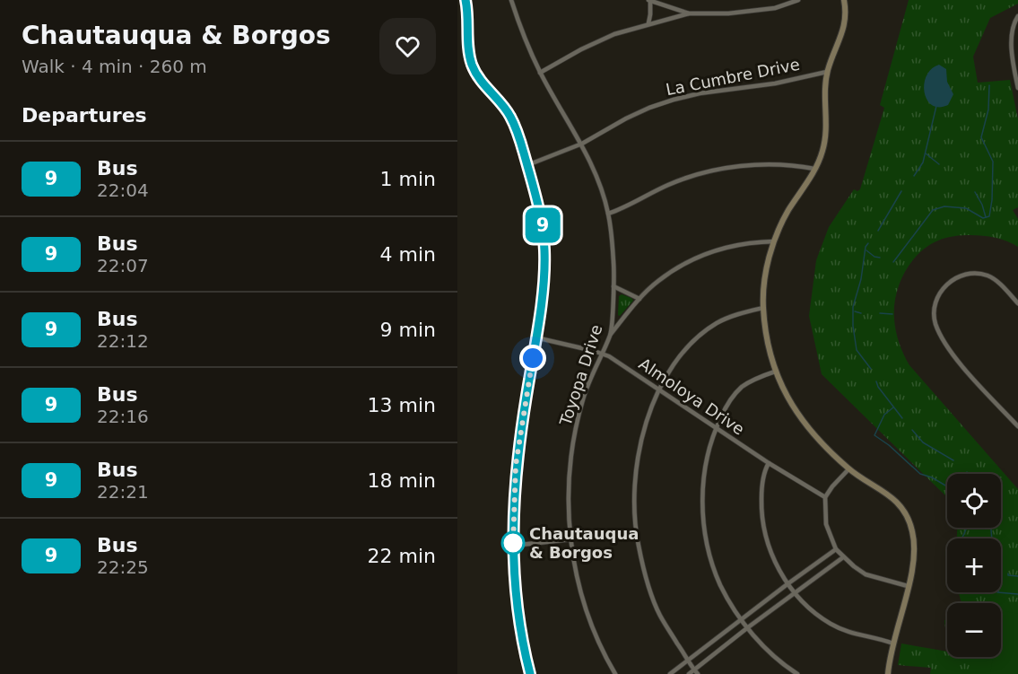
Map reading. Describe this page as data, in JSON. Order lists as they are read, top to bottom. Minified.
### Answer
{"streets":{"street":["La Cumbre Drive","Toyopa Drive","Almoloya Drive"]},"crossings":[["La Cumbre Drive","Toyopa Drive"],["Toyopa Drive","Almoloya Drive"]],"places":["Chautauqua & Borgos"],"lines":["bus line 9"],"page":{"heading":[["Chautauqua & Borgos","Walk · 4 min · 260 m"],"Departures"],"on_map":"9","list":[{"mark":"9","name":"Bus","note":"22:04","value":"1 min"},{"mark":"9","name":"Bus","note":"22:07","value":"4 min"},{"mark":"9","name":"Bus","note":"22:12","value":"9 min"},{"mark":"9","name":"Bus","note":"22:16","value":"13 min"},{"mark":"9","name":"Bus","note":"22:21","value":"18 min"},{"mark":"9","name":"Bus","note":"22:25","value":"22 min"}],"map_buttons":["+","−"]}}
